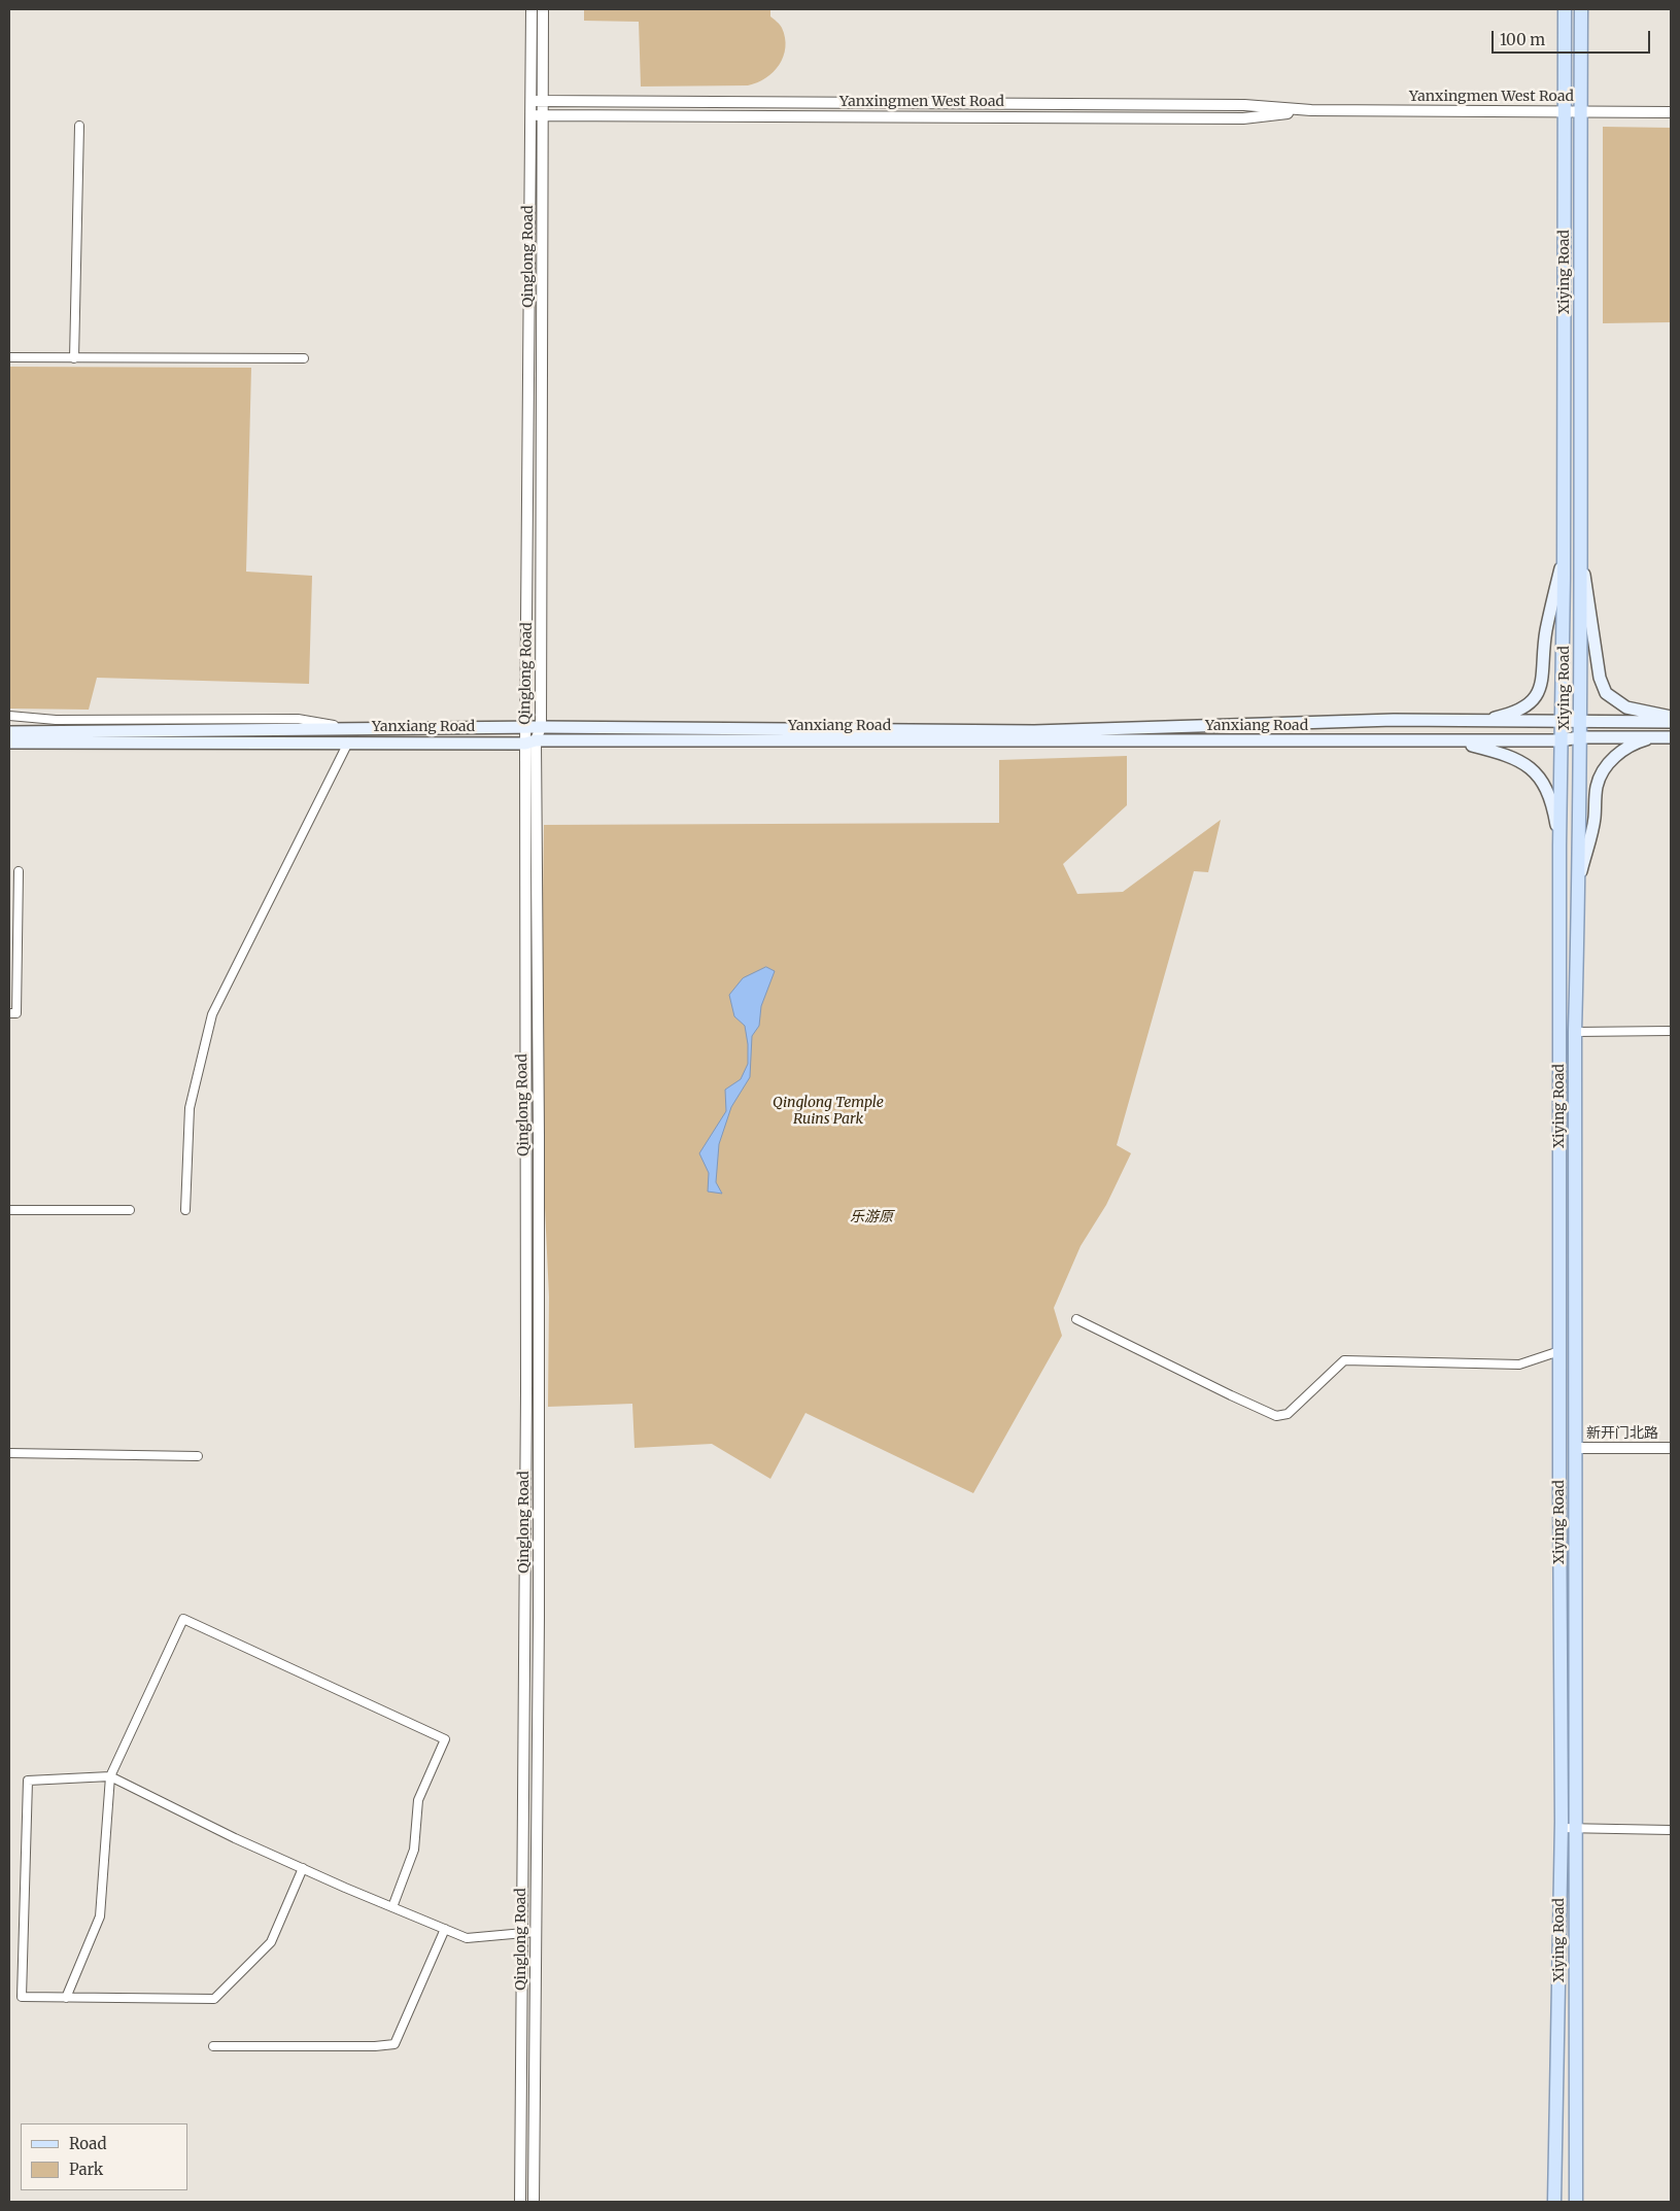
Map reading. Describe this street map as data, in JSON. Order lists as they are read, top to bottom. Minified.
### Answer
{"streets":{"main road":["Xiying Road","Yanxiang Road"],"street":["Yanxingmen West Road","Qinglong Road","新开门北路"]},"crossings":[["Yanxingmen West Road","Qinglong Road"],["Yanxingmen West Road","Xiying Road"],["Qinglong Road","Yanxiang Road"],["Xiying Road","Yanxiang Road"],["Xiying Road","新开门北路"]],"parks":["Qinglong Temple Ruins Park","乐游原"],"legend":["Road","Park"],"scale_bar":"100 m"}
